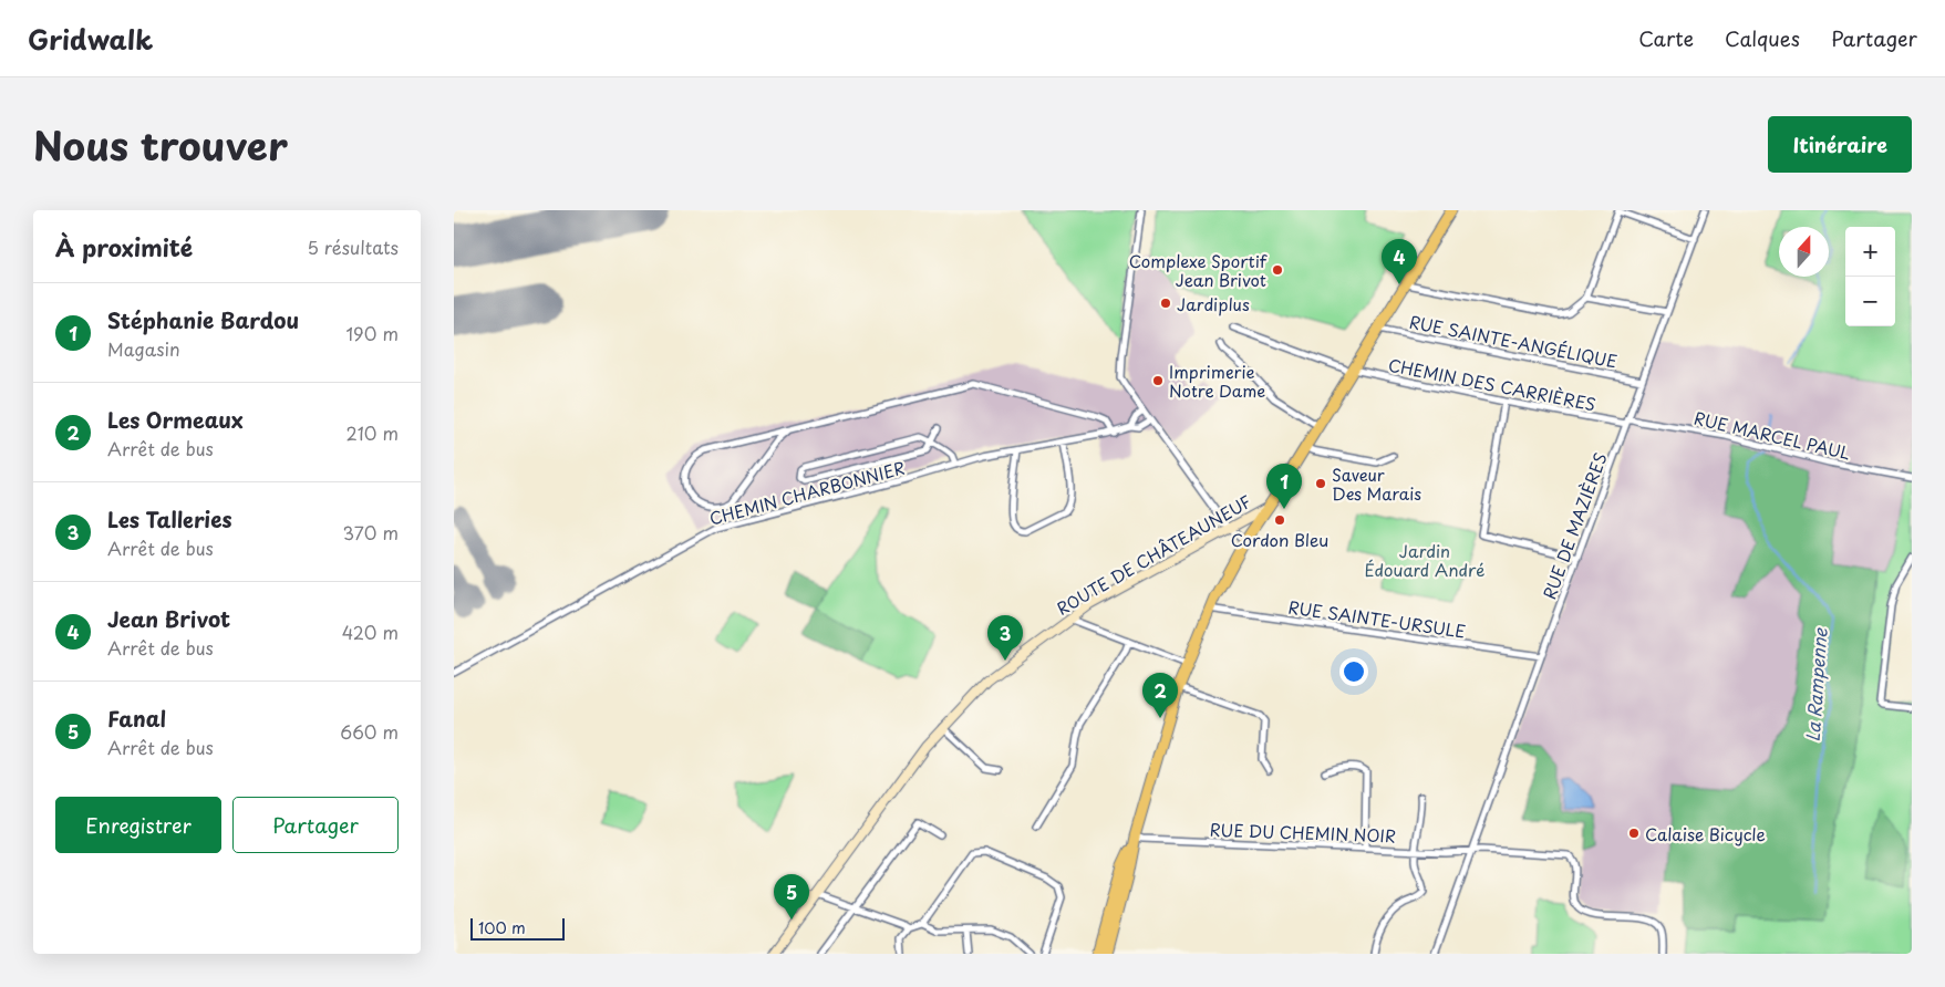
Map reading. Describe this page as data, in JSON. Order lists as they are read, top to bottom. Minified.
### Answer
{"streets":{"main road":["ROUTE DE CHÂTEAUNEUF"],"street":["RUE SAINTE-ANGÉLIQUE","CHEMIN DES CARRIÈRES","RUE MARCEL PAUL","CHEMIN CHARBONNIER","RUE DE MAZIÈRES","RUE SAINTE-URSULE","RUE DU CHEMIN NOIR"]},"crossings":[["RUE SAINTE-ANGÉLIQUE","RUE DE MAZIÈRES"],["CHEMIN DES CARRIÈRES","RUE MARCEL PAUL"],["CHEMIN DES CARRIÈRES","RUE DE MAZIÈRES"],["RUE MARCEL PAUL","RUE DE MAZIÈRES"],["RUE DE MAZIÈRES","RUE SAINTE-URSULE"],["RUE DE MAZIÈRES","RUE DU CHEMIN NOIR"]],"water":["La Rampenne"],"parks":["Jardin Édouard André"],"places":["Complexe Sportif Jean Brivot","Jardiplus","Imprimerie Notre Dame","Saveur Des Marais","Cordon Bleu","Calaise Bicycle"],"scale_bar":"100 m","north":"top","page":{"header":"Gridwalk","nav":["Carte","Calques","Partager"],"title":"Nous trouver","buttons":["Itinéraire",["Enregistrer","Partager"]],"heading":["À proximité","5 résultats"],"map_buttons":["+","−"],"pins":["4","1","3","2","5"],"list":[{"mark":"1","name":"Stéphanie Bardou","note":"Magasin","value":"190 m"},{"mark":"2","name":"Les Ormeaux","note":"Arrêt de bus","value":"210 m"},{"mark":"3","name":"Les Talleries","note":"Arrêt de bus","value":"370 m"},{"mark":"4","name":"Jean Brivot","note":"Arrêt de bus","value":"420 m"},{"mark":"5","name":"Fanal","note":"Arrêt de bus","value":"660 m"}],"scale":"100 m"}}
